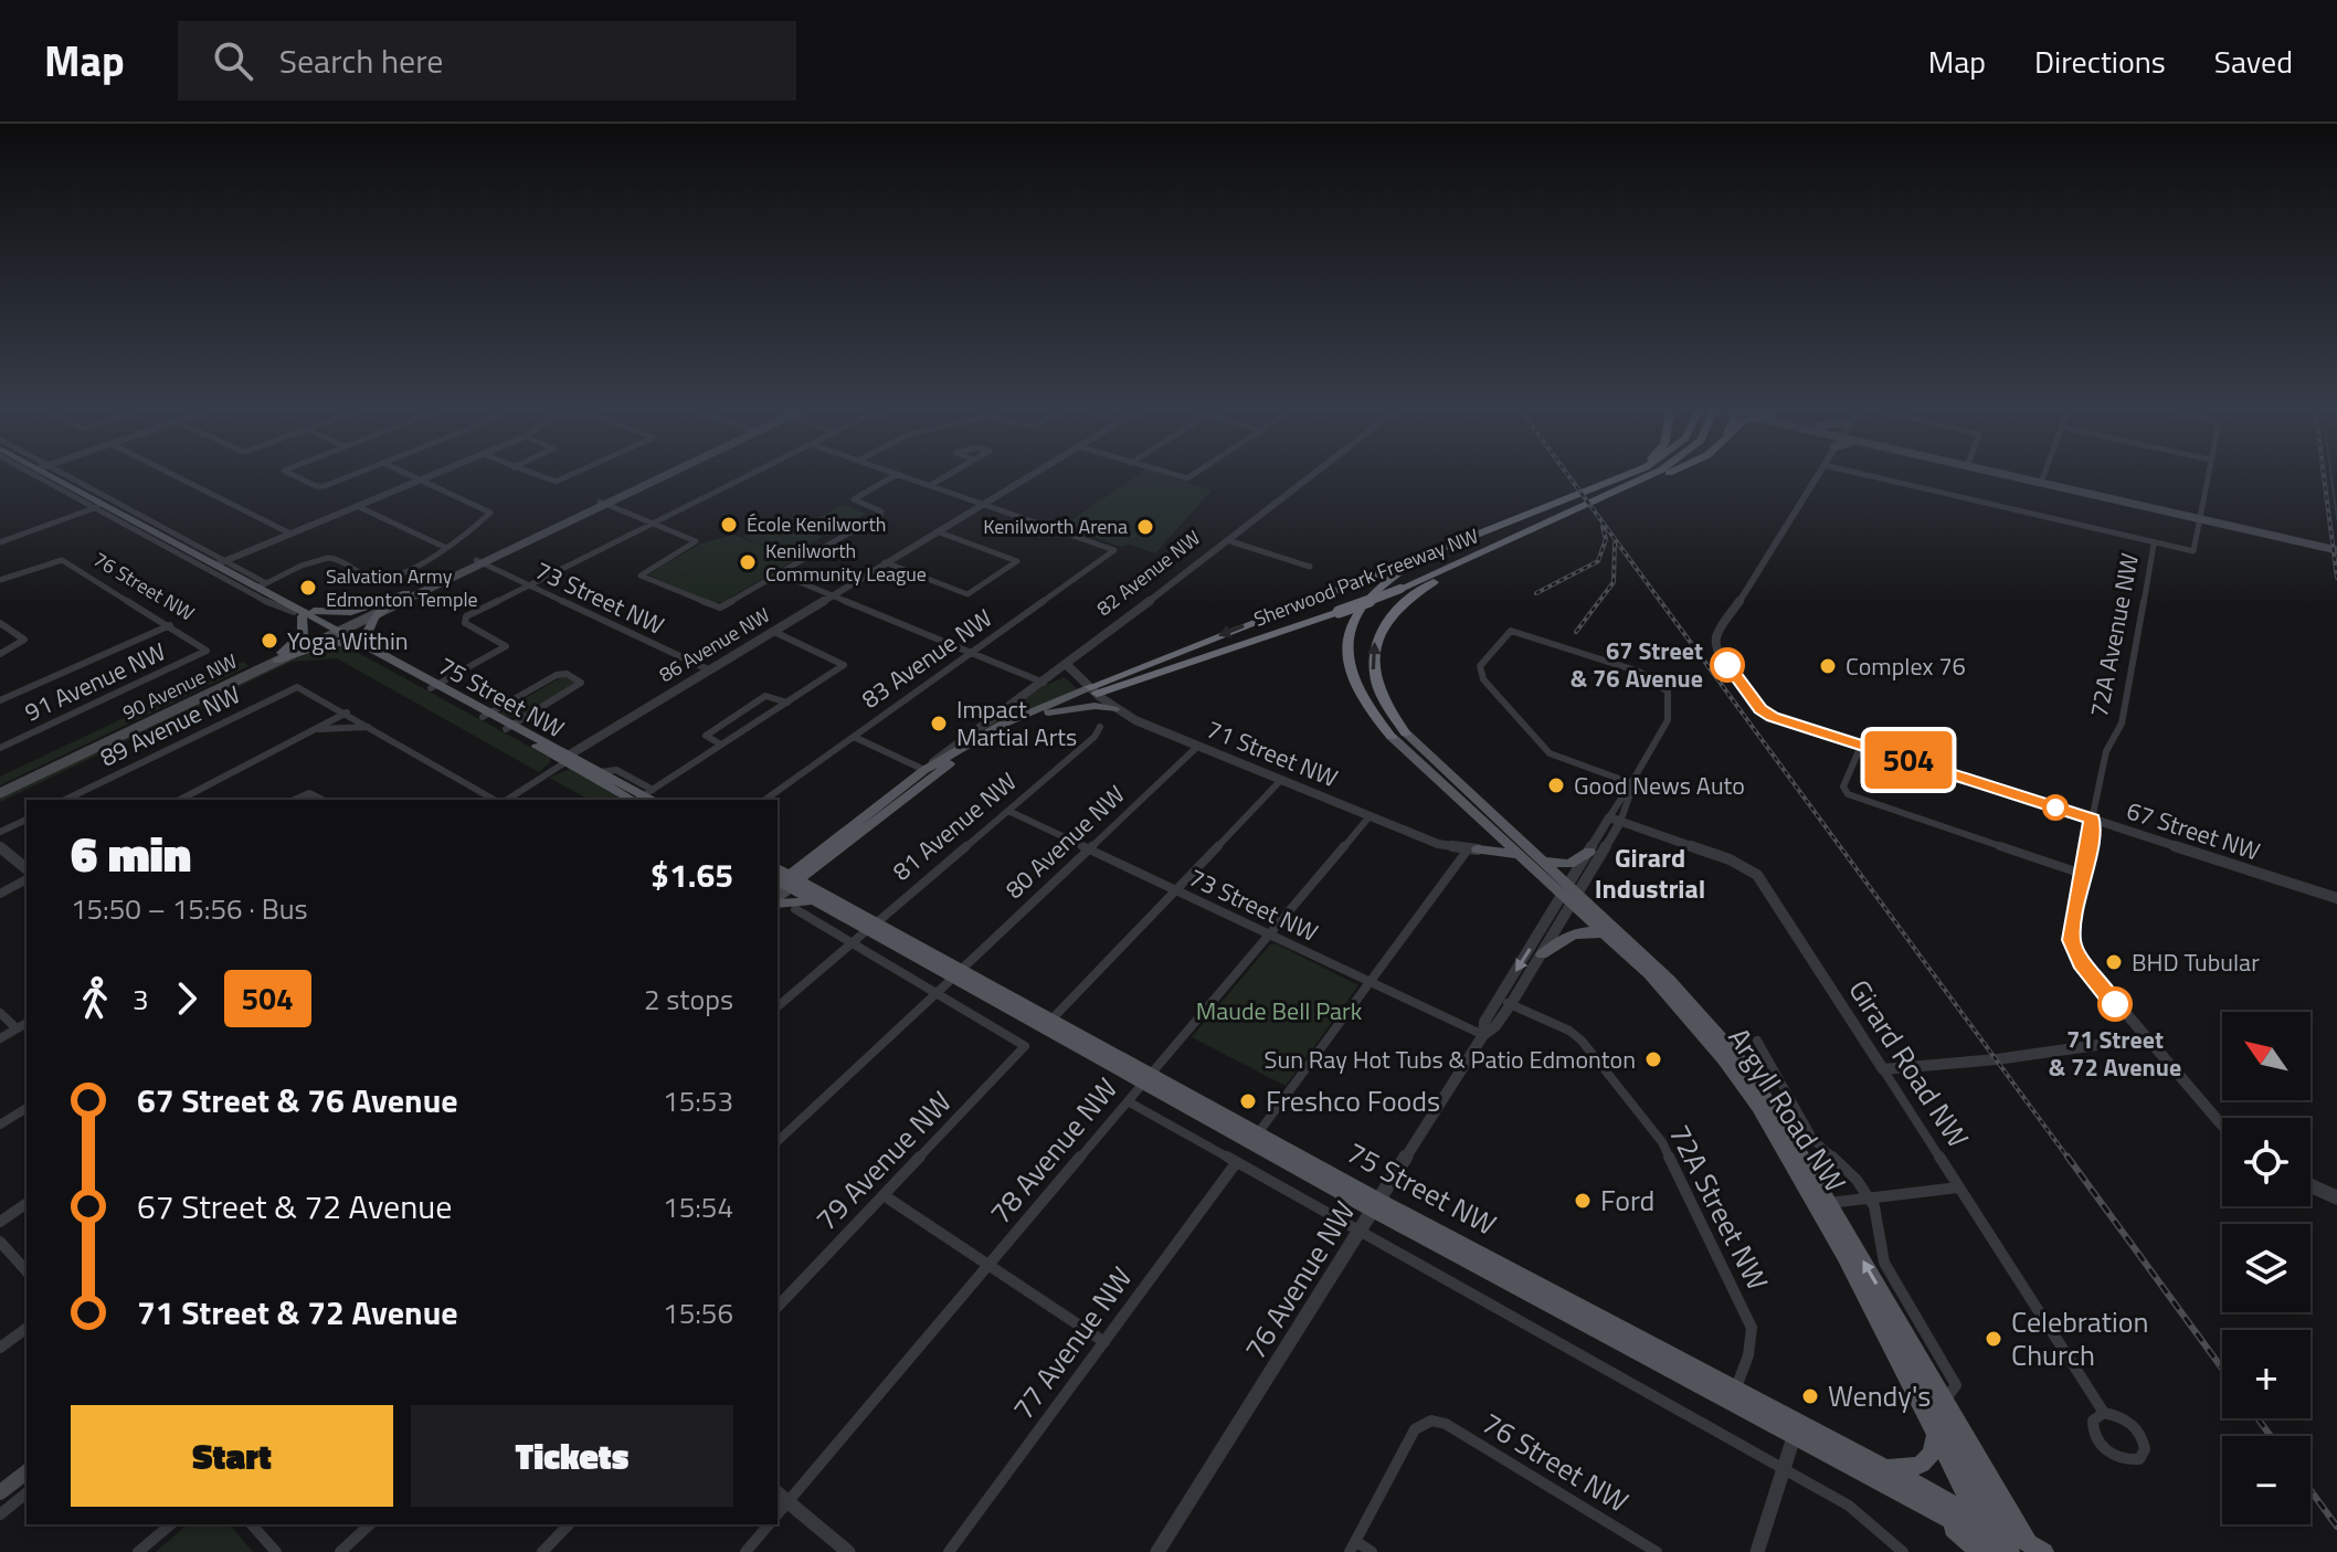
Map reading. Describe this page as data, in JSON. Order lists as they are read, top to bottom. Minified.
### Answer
{"streets":{"highway":["Sherwood Park Freeway NW"],"main road":["82 Avenue NW","90 Avenue NW","75 Street NW","Argyll Road NW"],"street":["76 Street NW","73 Street NW","72A Avenue NW","86 Avenue NW","83 Avenue NW","91 Avenue NW","89 Avenue NW","71 Street NW","81 Avenue NW","67 Street NW","80 Avenue NW","Girard Road NW","78 Avenue NW","79 Avenue NW","72A Street NW","76 Avenue NW","77 Avenue NW"]},"crossings":[["82 Avenue NW","Sherwood Park Freeway NW"],["82 Avenue NW","75 Street NW"],["82 Avenue NW","71 Street NW"],["Sherwood Park Freeway NW","71 Street NW"],["76 Street NW","91 Avenue NW"],["73 Street NW","86 Avenue NW"],["73 Street NW","90 Avenue NW"],["73 Street NW","81 Avenue NW"],["73 Street NW","80 Avenue NW"],["73 Street NW","78 Avenue NW"],["73 Street NW","76 Avenue NW"],["72A Avenue NW","67 Street NW"],["86 Avenue NW","83 Avenue NW"],["86 Avenue NW","75 Street NW"],["90 Avenue NW","75 Street NW"],["75 Street NW","81 Avenue NW"],["75 Street NW","80 Avenue NW"],["75 Street NW","Argyll Road NW"],["75 Street NW","78 Avenue NW"],["75 Street NW","72A Street NW"],["75 Street NW","76 Avenue NW"],["71 Street NW","80 Avenue NW"],["71 Street NW","78 Avenue NW"],["80 Avenue NW","79 Avenue NW"],["Girard Road NW","76 Avenue NW"],["Argyll Road NW","76 Avenue NW"],["72A Street NW","76 Avenue NW"]],"districts":["Girard Industrial"],"parks":["Maude Bell Park"],"places":["École Kenilworth","Kenilworth Arena","Kenilworth Community League","Salvation Army Edmonton Temple","Yoga Within","67 Street & 76 Avenue","Complex 76","Impact Martial Arts","Good News Auto","BHD Tubular","71 Street & 72 Avenue","Sun Ray Hot Tubs & Patio Edmonton","Freshco Foods","Ford","Celebration Church","Wendy's"],"lines":["bus line 504"],"north":"top left","page":{"header":"Map","search":"Search here","nav":["Map","Directions","Saved"],"on_map":"504","heading":["6 min","15:50 – 15:56 · Bus","$1.65"],"legs":["3","504","2 stops"],"map_buttons":["+","−"],"list":[{"name":"67 Street & 76 Avenue","value":"15:53"},{"name":"67 Street & 72 Avenue","value":"15:54"},{"name":"71 Street & 72 Avenue","value":"15:56"}],"buttons":["Start","Tickets"]}}
